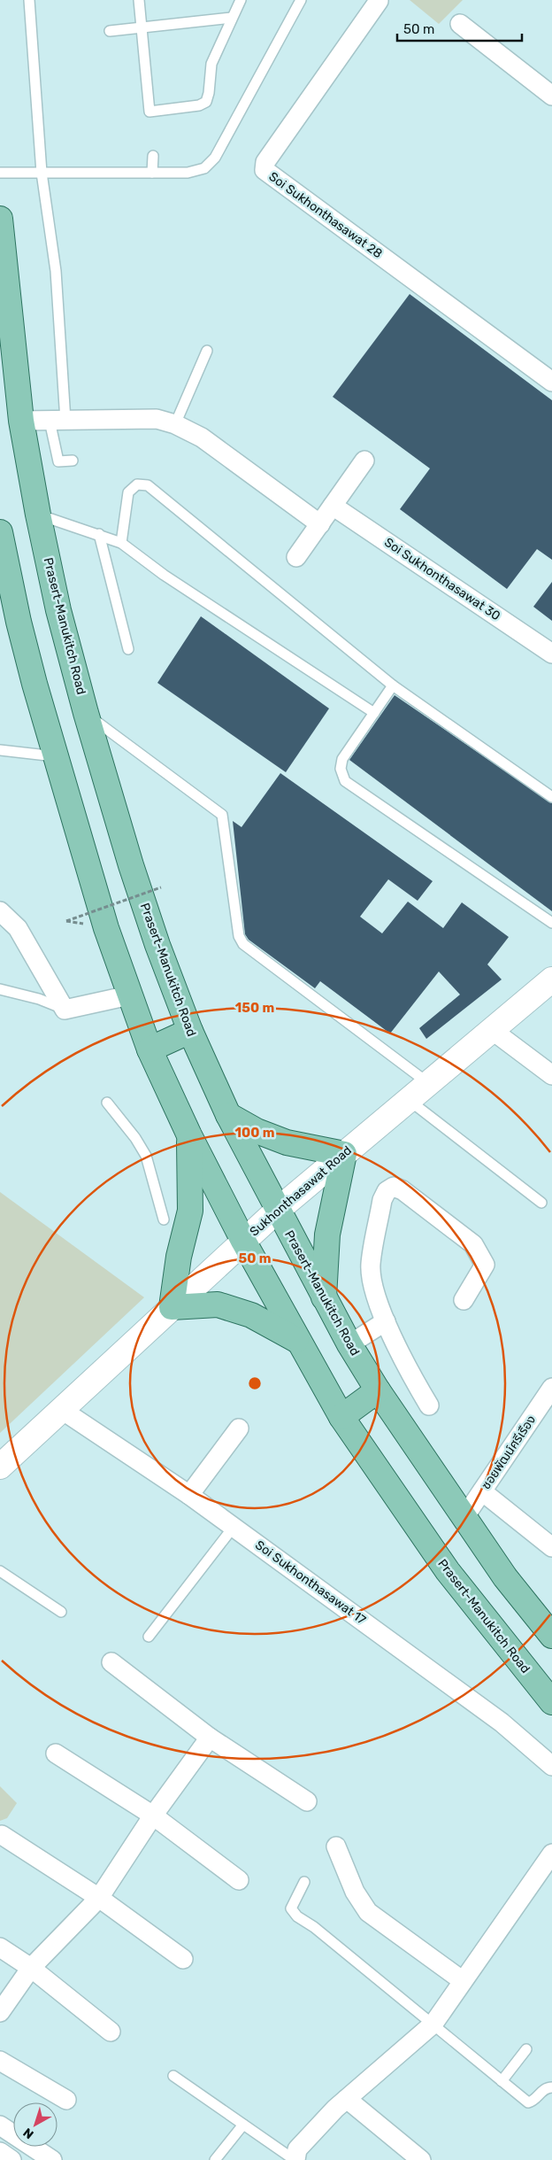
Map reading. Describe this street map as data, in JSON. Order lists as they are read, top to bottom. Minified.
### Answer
{"streets":{"main road":["Prasert-Manukitch Road","Sukhonthasawat Road"],"street":["Soi Sukhonthasawat 28","Soi Sukhonthasawat 30","ซอยพัฒน์ศรีเรือง","Soi Sukhonthasawat 17"]},"crossings":[["Prasert-Manukitch Road","Sukhonthasawat Road"],["Prasert-Manukitch Road","ซอยพัฒน์ศรีเรือง"],["Sukhonthasawat Road","Soi Sukhonthasawat 17"]],"scale_bar":"50 m","north":"bottom left","rings":["150 m","100 m","50 m"]}
